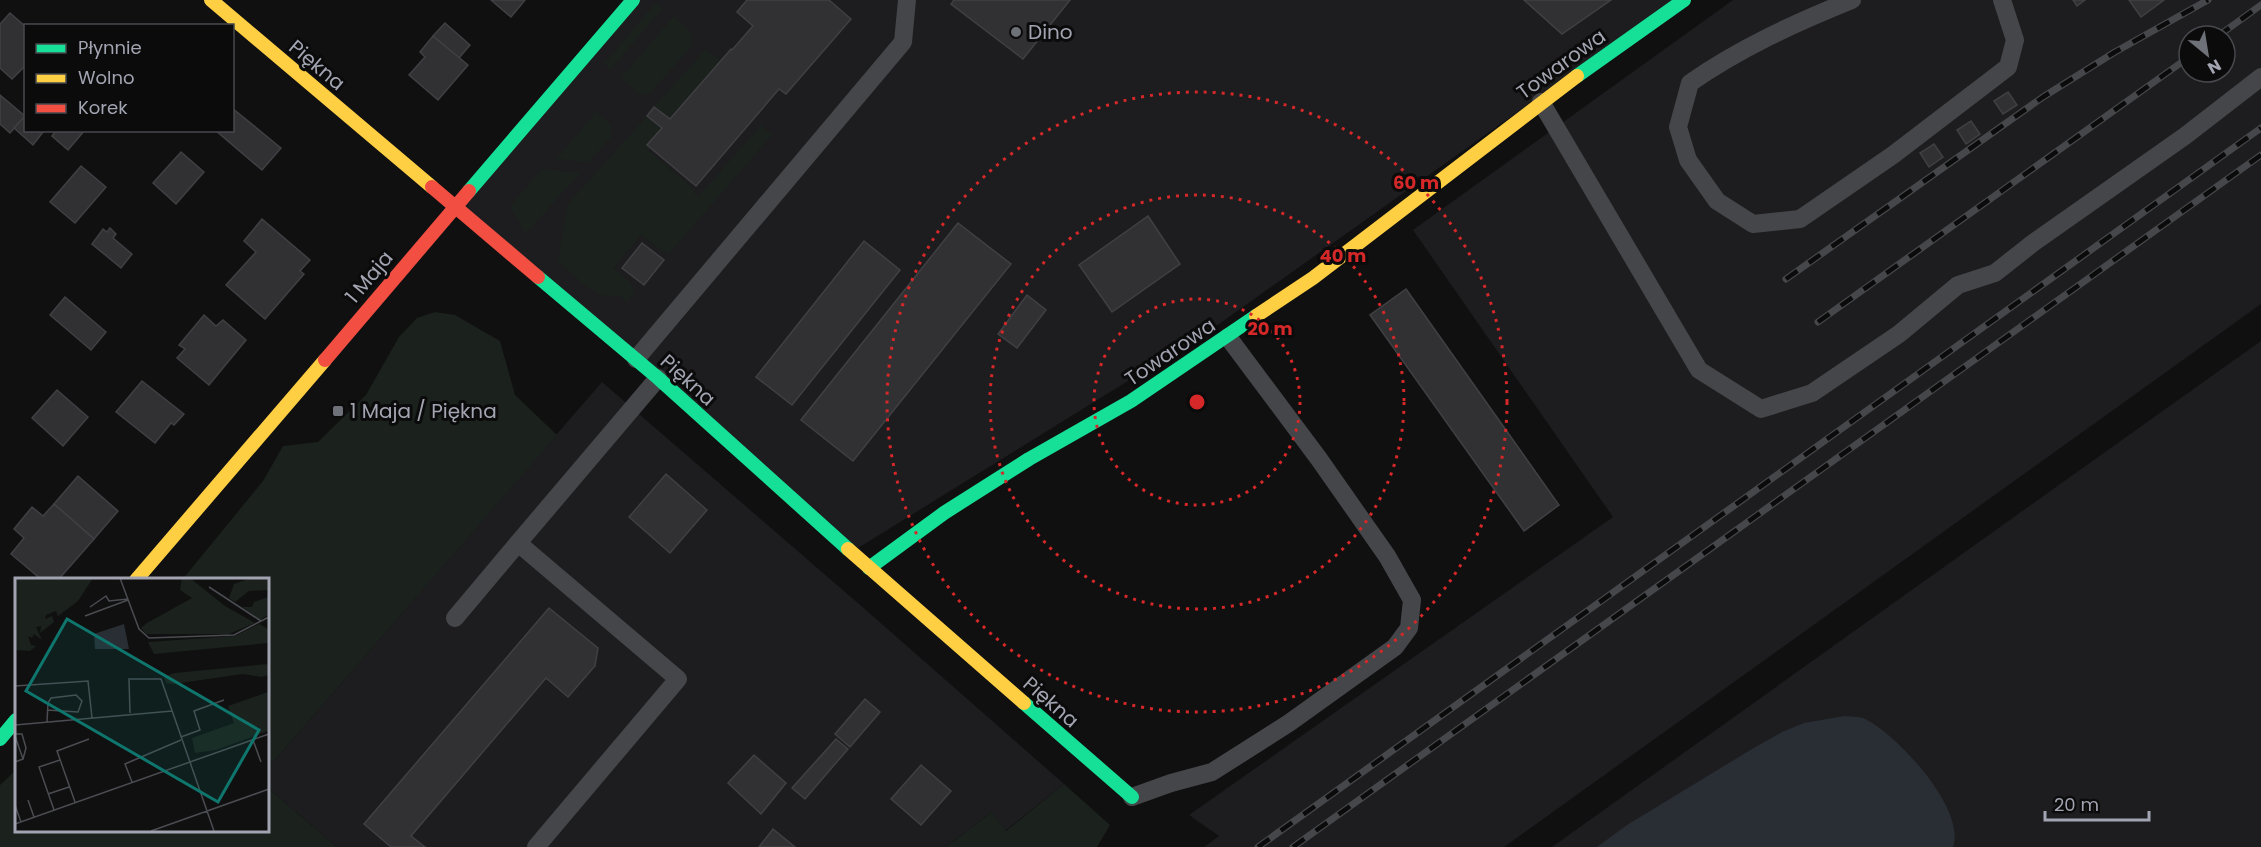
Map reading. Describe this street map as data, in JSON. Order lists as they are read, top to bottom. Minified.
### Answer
{"streets":{"street":["Towarowa","Piękna","1 Maja"]},"crossings":[["Towarowa","Piękna"],["Piękna","1 Maja"]],"places":{"other":["Dino"],"transit":["1 Maja / Piękna"]},"legend":["Płynnie","Wolno","Korek"],"scale_bar":"20 m","north":"bottom right","rings":["60 m","40 m","20 m"]}
